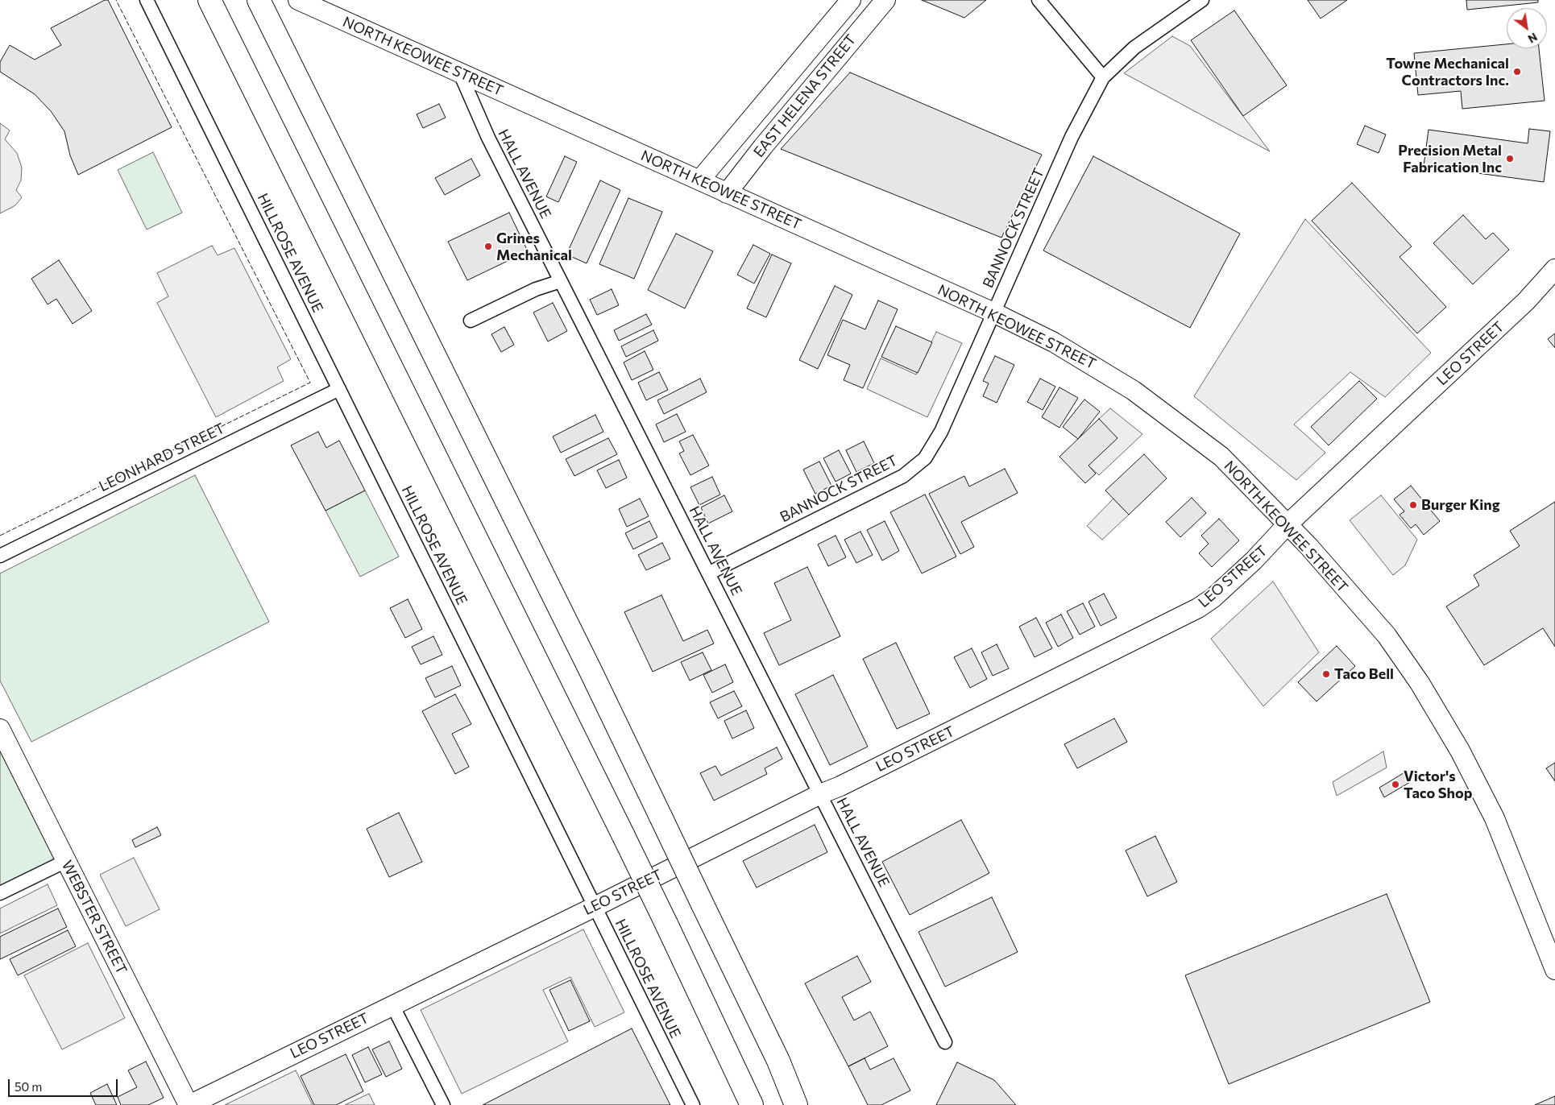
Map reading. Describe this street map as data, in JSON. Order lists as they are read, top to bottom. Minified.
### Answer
{"streets":{"street":["NORTH KEOWEE STREET","EAST HELENA STREET","HALL AVENUE","BANNOCK STREET","HILLROSE AVENUE","LEO STREET","LEONHARD STREET","WEBSTER STREET"]},"crossings":[["NORTH KEOWEE STREET","EAST HELENA STREET"],["NORTH KEOWEE STREET","HALL AVENUE"],["NORTH KEOWEE STREET","BANNOCK STREET"],["NORTH KEOWEE STREET","LEO STREET"],["HALL AVENUE","BANNOCK STREET"],["HALL AVENUE","LEO STREET"],["HILLROSE AVENUE","LEO STREET"],["HILLROSE AVENUE","LEONHARD STREET"],["LEO STREET","WEBSTER STREET"]],"places":["Towne Mechanical Contractors Inc.","Precision Metal Fabrication Inc","Grines Mechanical","Burger King","Taco Bell","Victor's Taco Shop"],"scale_bar":"50 m","north":"bottom right"}
